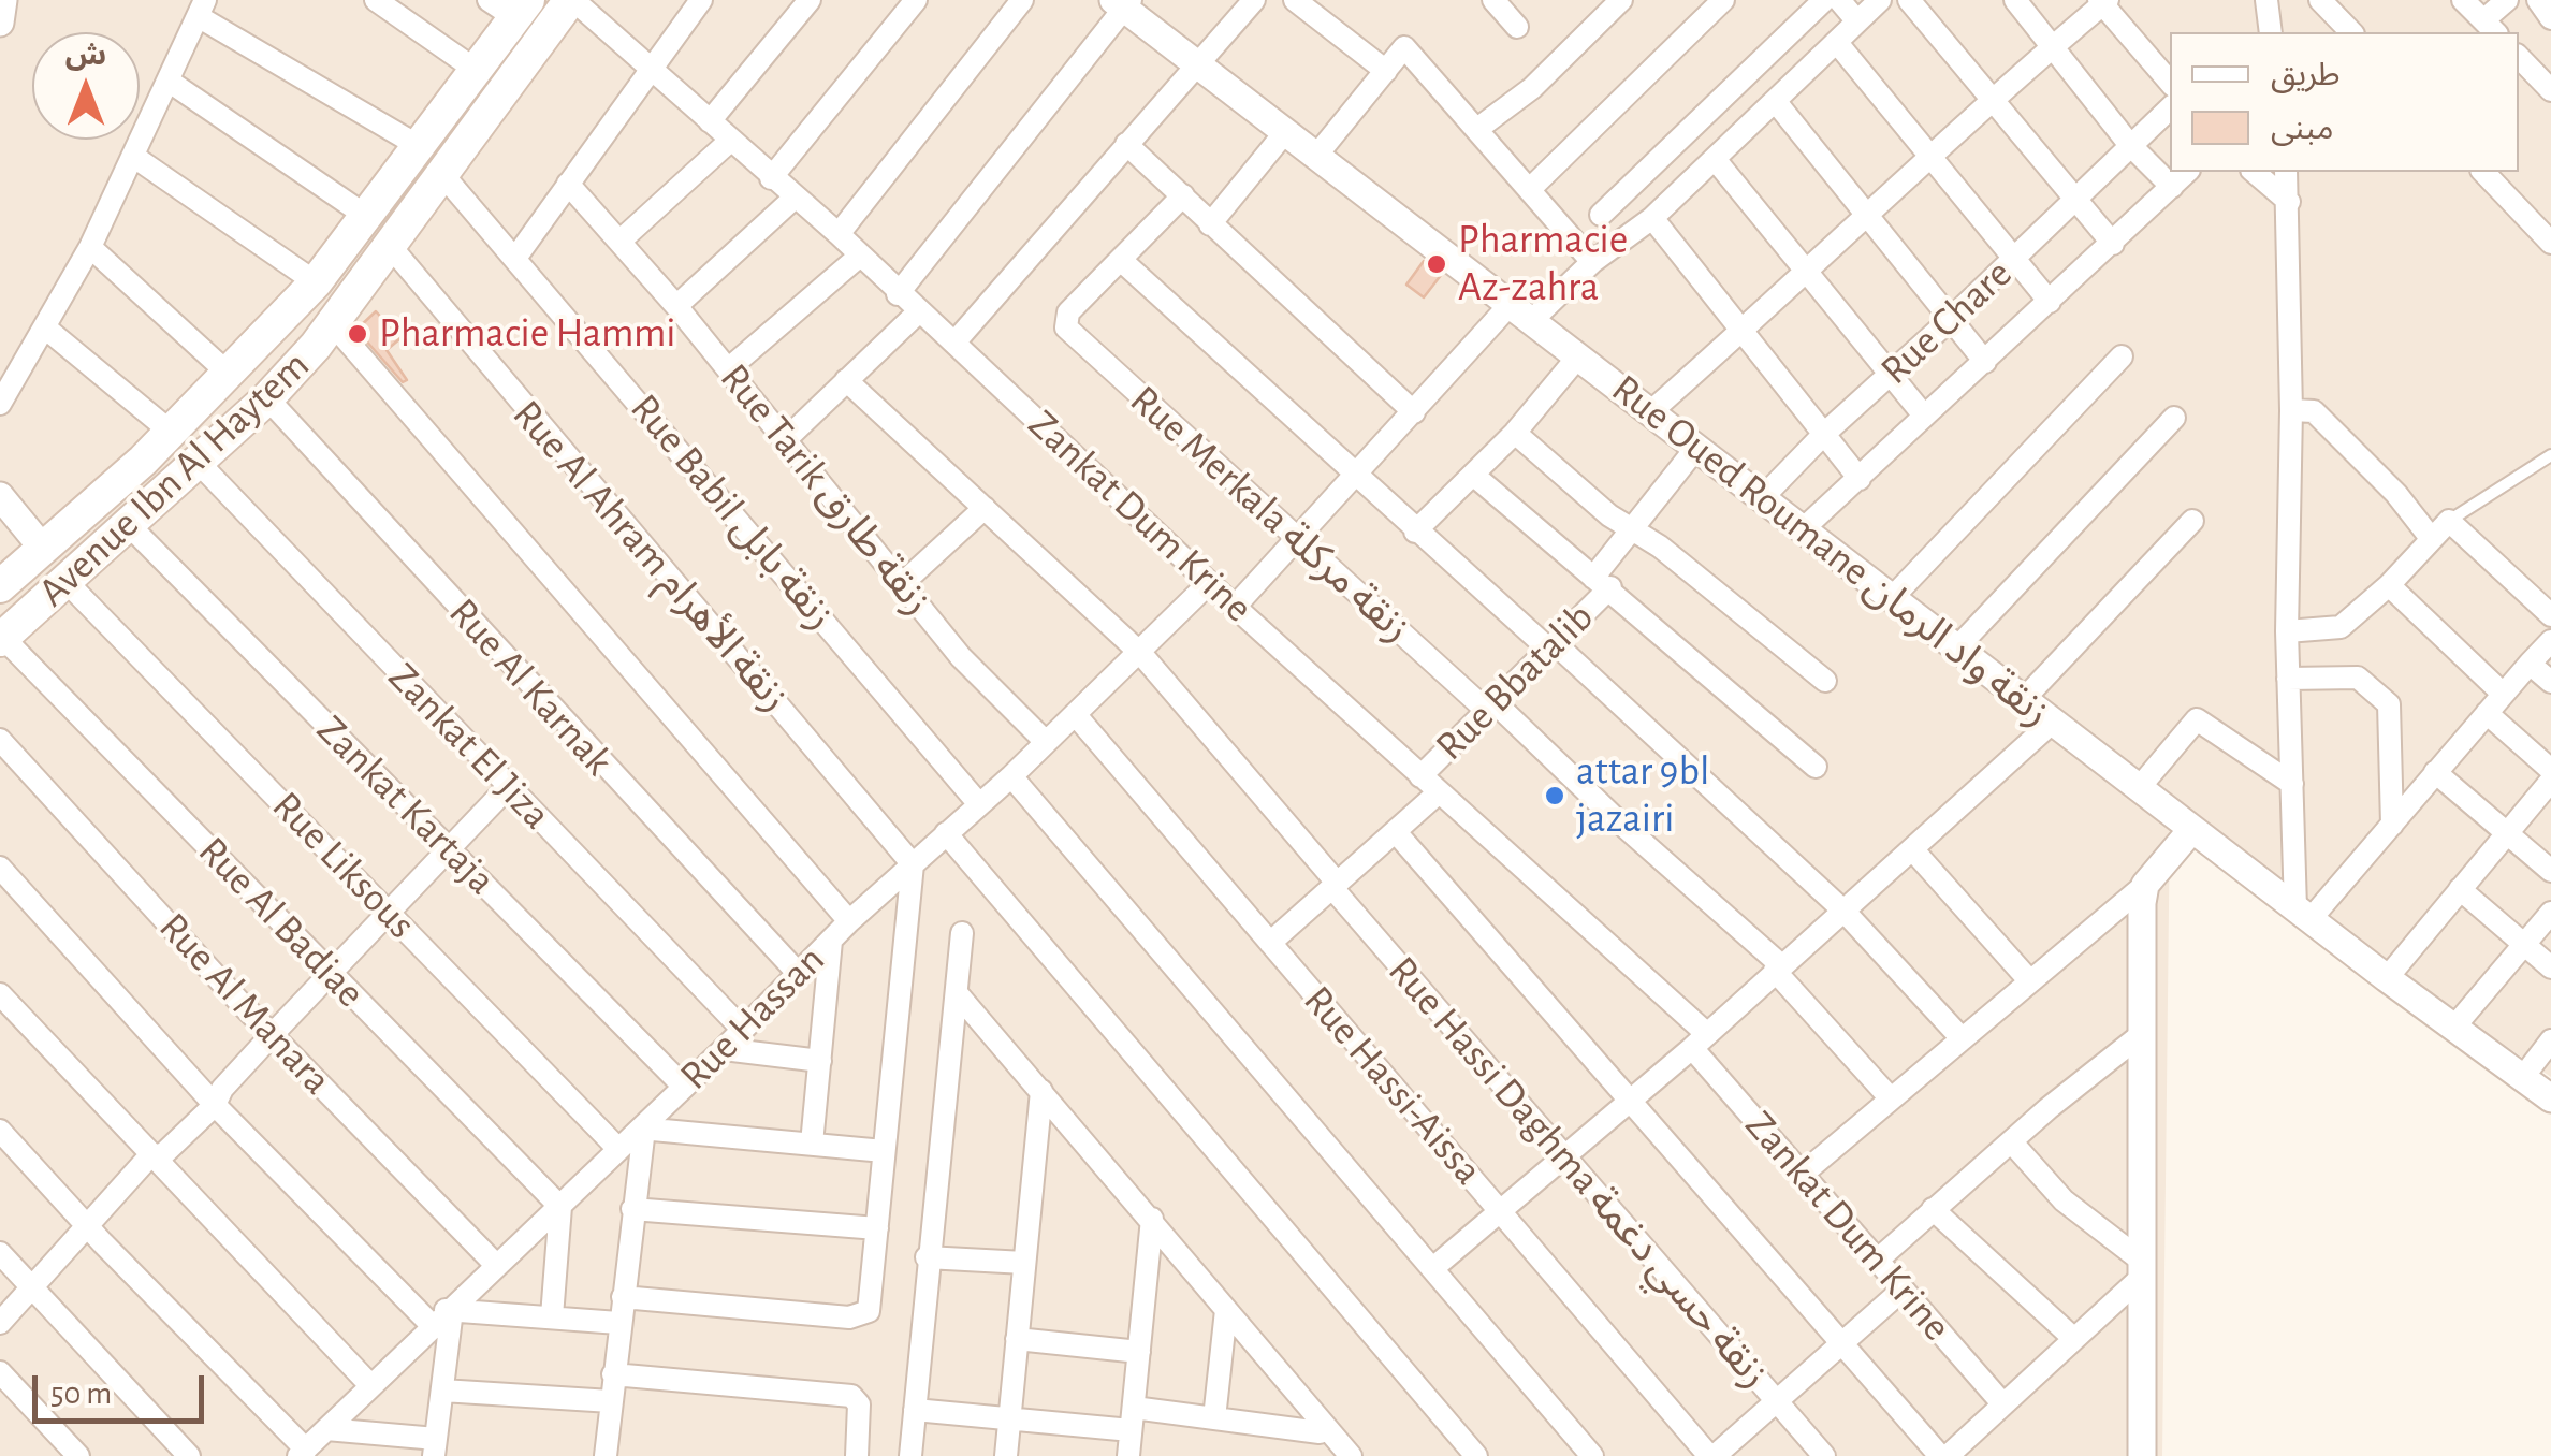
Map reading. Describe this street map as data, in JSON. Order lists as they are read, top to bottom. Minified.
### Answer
{"streets":{"main road":["Avenue Ibn Al Haytem"],"street":["Rue Chare","Rue Tarik زنقة طارق","Rue Babil زنقة بابل","Rue Merkala زنقة مركلة","Zankat Dum Krine","Rue Oued Roumane زنقة واد الرمان","Rue Al Ahram زنقة الأهرام","Rue Bbatalib","Rue Al Karnak","Zankat El Jiza","Zankat Kartaja","Rue Liksous","Rue Al Badiae","Rue Al Manara","Rue Hassan","Rue Hassi-Aissa","Rue Hassi Daghma زنقة حسي دغمة"]},"crossings":[["Rue Chare","Rue Oued Roumane زنقة واد الرمان"],["Avenue Ibn Al Haytem","Rue Babil زنقة بابل"],["Avenue Ibn Al Haytem","Zankat Dum Krine"],["Avenue Ibn Al Haytem","Rue Al Ahram زنقة الأهرام"],["Avenue Ibn Al Haytem","Rue Al Karnak"],["Avenue Ibn Al Haytem","Zankat El Jiza"],["Avenue Ibn Al Haytem","Zankat Kartaja"],["Avenue Ibn Al Haytem","Rue Liksous"],["Avenue Ibn Al Haytem","Rue Al Badiae"],["Rue Tarik زنقة طارق","Rue Hassan"],["Rue Babil زنقة بابل","Rue Hassan"],["Rue Merkala زنقة مركلة","Rue Bbatalib"],["Zankat Dum Krine","Rue Bbatalib"],["Zankat Dum Krine","Rue Hassan"],["Rue Oued Roumane زنقة واد الرمان","Rue Bbatalib"],["Rue Al Ahram زنقة الأهرام","Rue Hassan"],["Rue Al Karnak","Rue Hassan"],["Zankat El Jiza","Rue Hassan"],["Zankat Kartaja","Rue Hassan"],["Rue Liksous","Rue Hassan"],["Rue Al Badiae","Rue Hassan"],["Rue Al Manara","Rue Hassan"],["Rue Hassan","Rue Hassi-Aissa"],["Rue Hassan","Rue Hassi Daghma زنقة حسي دغمة"]],"places":["Pharmacie Az-zahra","Pharmacie Hammi","attar 9bl jazairi"],"legend":["طريق","مبنى"],"scale_bar":"50 m","north":"top"}
